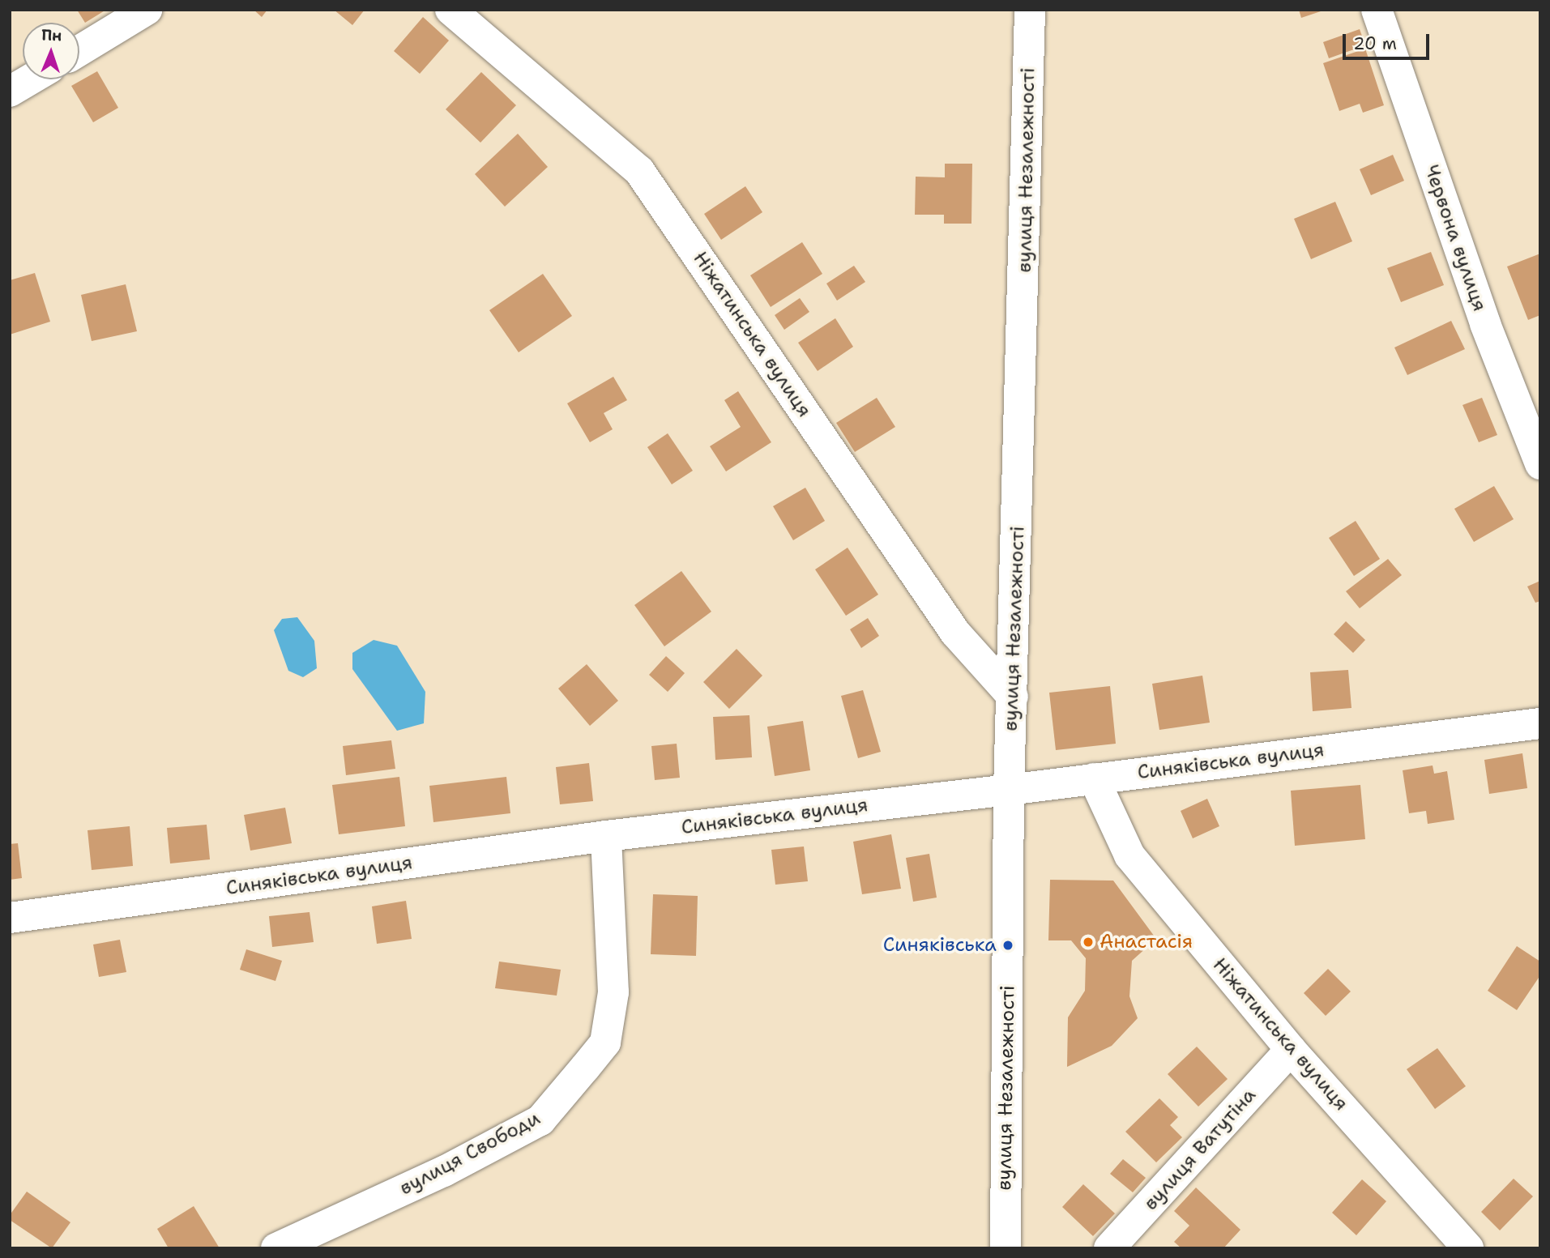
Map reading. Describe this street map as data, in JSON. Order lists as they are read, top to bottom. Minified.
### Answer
{"streets":{"street":["вулиця Незалежності","Червона вулиця","Ніжатинська вулиця","Синяківська вулиця","вулиця Ватутіна","вулиця Свободи"]},"crossings":[["вулиця Незалежності","Ніжатинська вулиця"],["вулиця Незалежності","Синяківська вулиця"],["Ніжатинська вулиця","Синяківська вулиця"],["Ніжатинська вулиця","вулиця Ватутіна"],["Синяківська вулиця","вулиця Свободи"]],"places":["Анастасія","Синяківська"],"scale_bar":"20 m","north":"top"}
